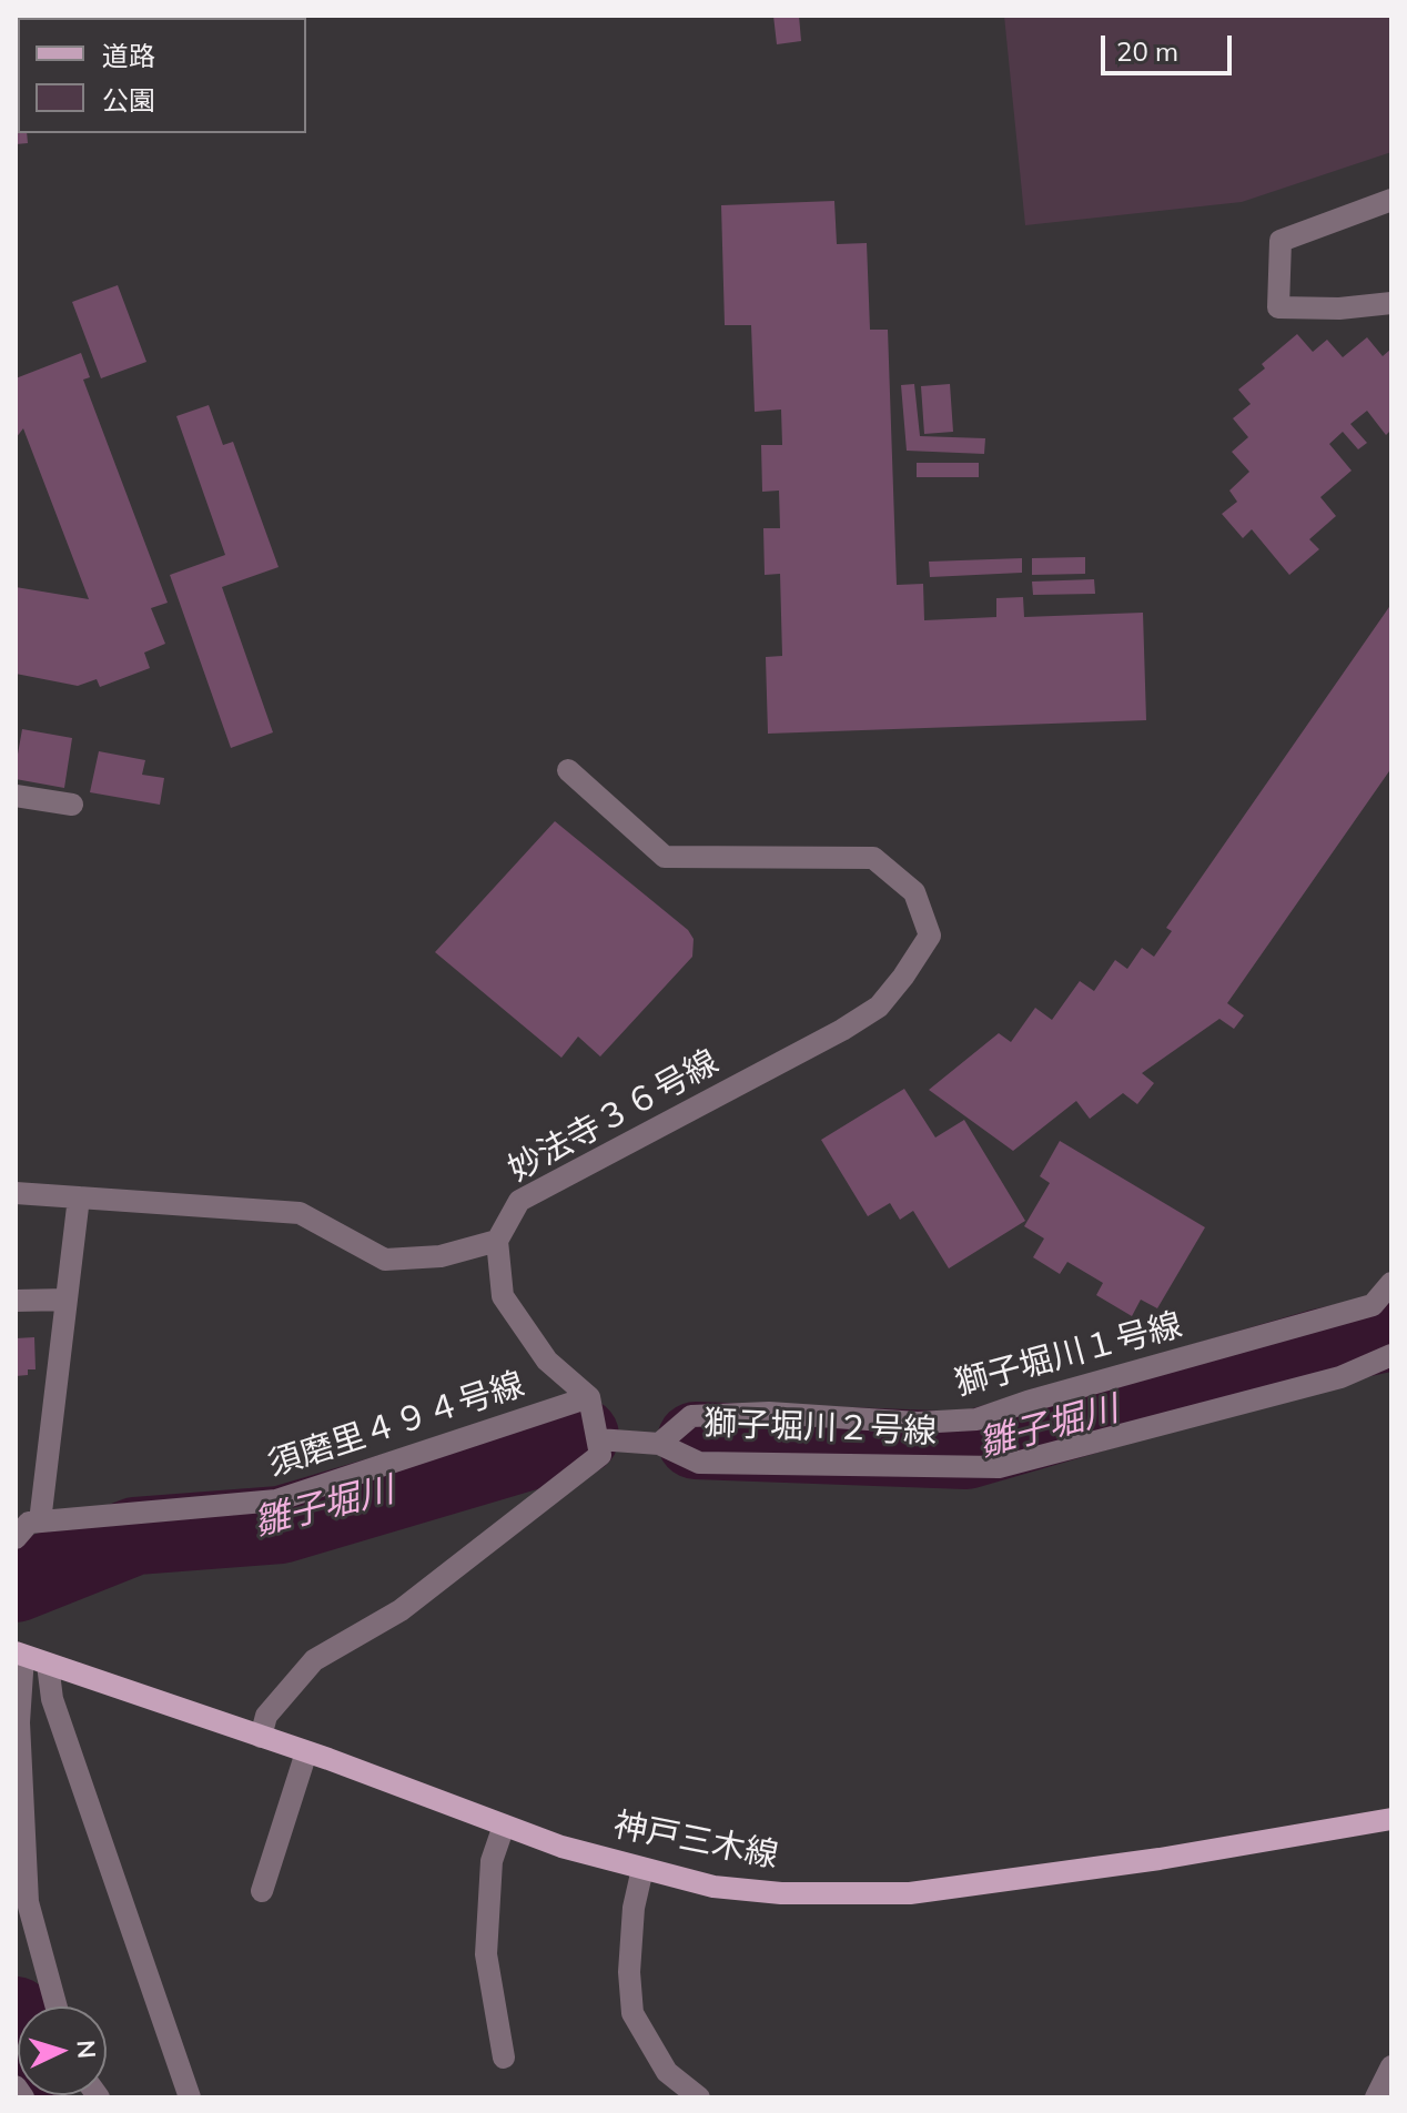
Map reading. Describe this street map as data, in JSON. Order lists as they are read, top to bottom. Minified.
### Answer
{"streets":{"main road":["神戸三木線"],"street":["妙法寺３６号線","獅子堀川１号線","須磨里４９４号線","獅子堀川２号線"]},"crossings":[["獅子堀川１号線","獅子堀川２号線"]],"water":["雛子堀川"],"legend":["道路","公園"],"scale_bar":"20 m","north":"right"}
